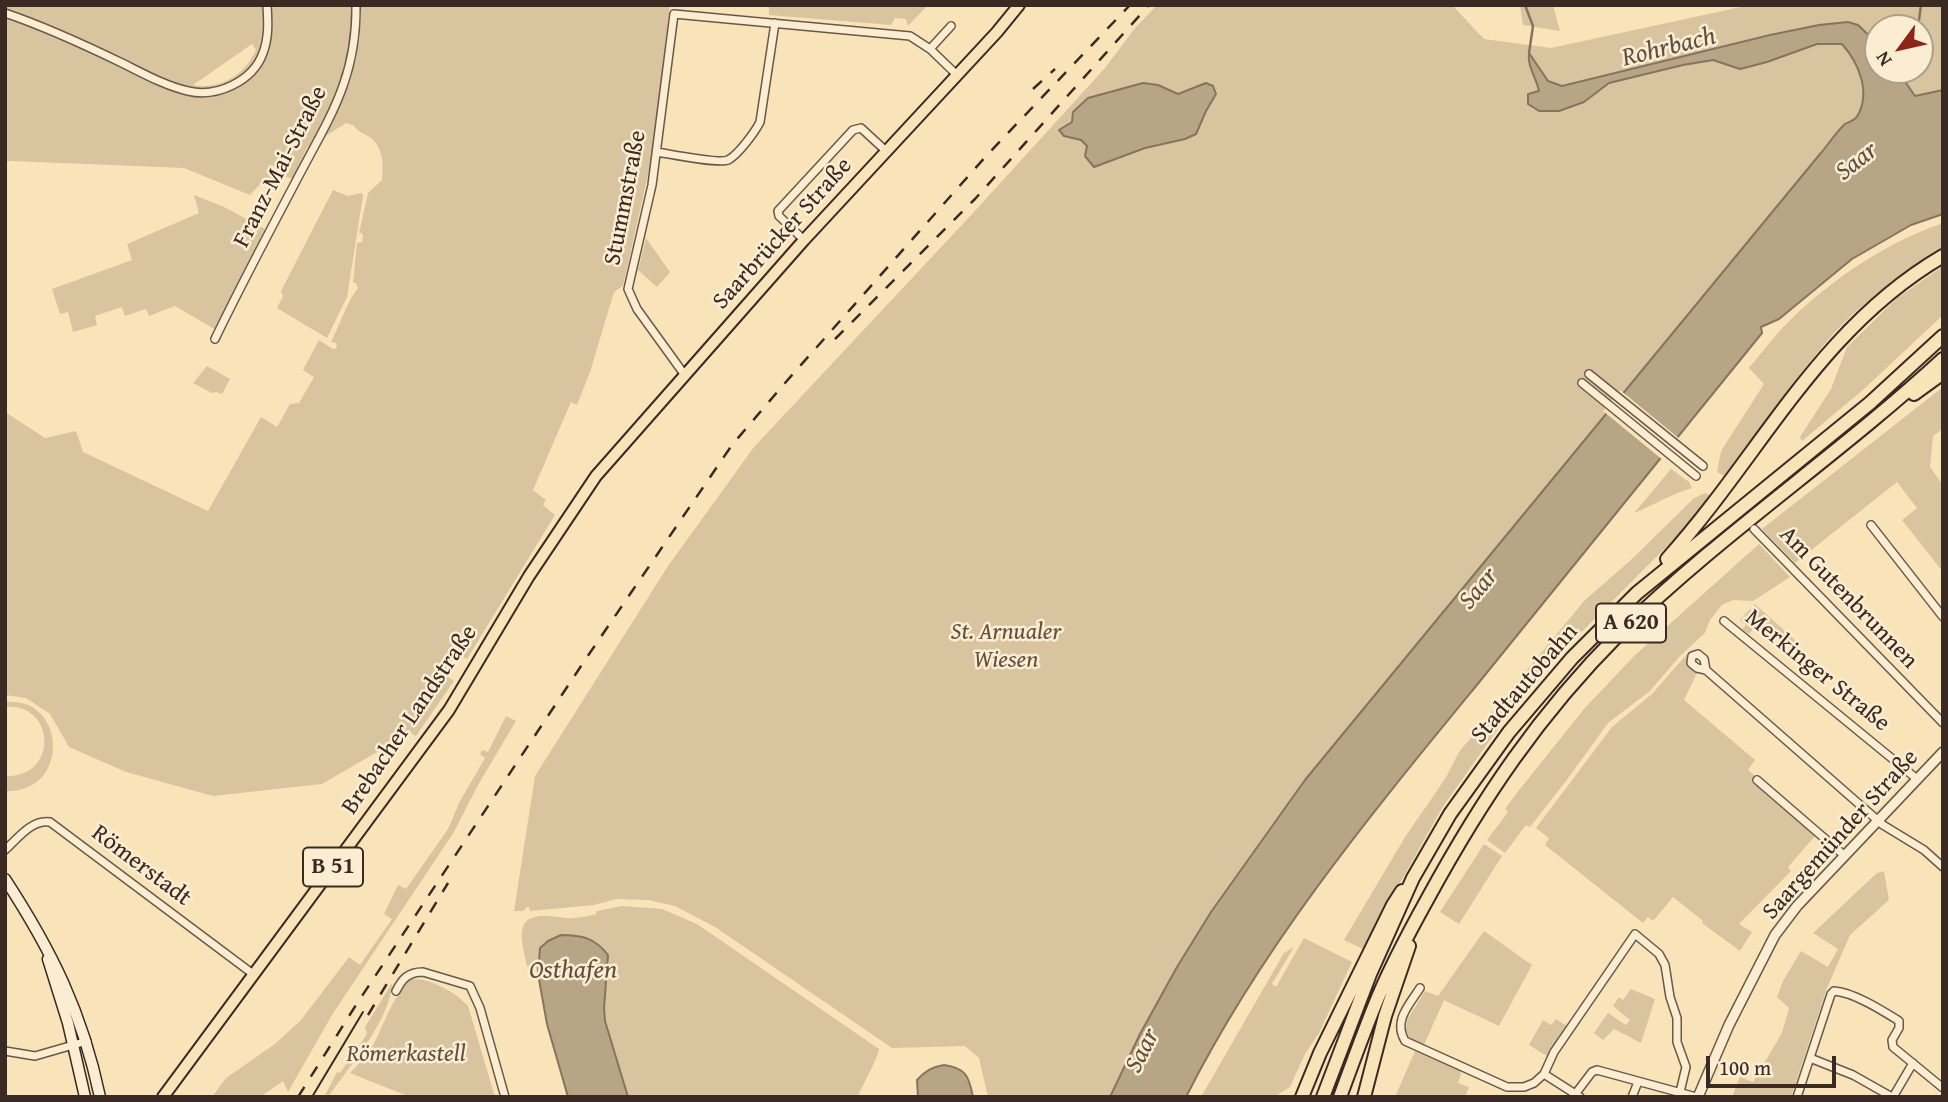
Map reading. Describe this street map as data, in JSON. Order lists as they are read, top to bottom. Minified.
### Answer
{"streets":{"highway":["A 620","Stadtautobahn"],"main road":["Saarbrücker Straße","Brebacher Landstraße","B 51"],"street":["Franz-Mai-Straße","Stummstraße","Am Gutenbrunnen","Merkinger Straße","Saargemünder Straße","Römerstadt"]},"crossings":[["Stummstraße","Saarbrücker Straße"],["Saarbrücker Straße","Brebacher Landstraße"],["Merkinger Straße","Saargemünder Straße"],["Brebacher Landstraße","Römerstadt"]],"water":["Rohrbach","Saar","Osthafen"],"parks":["St. Arnualer Wiesen","Römerkastell"],"scale_bar":"100 m","north":"bottom left"}
